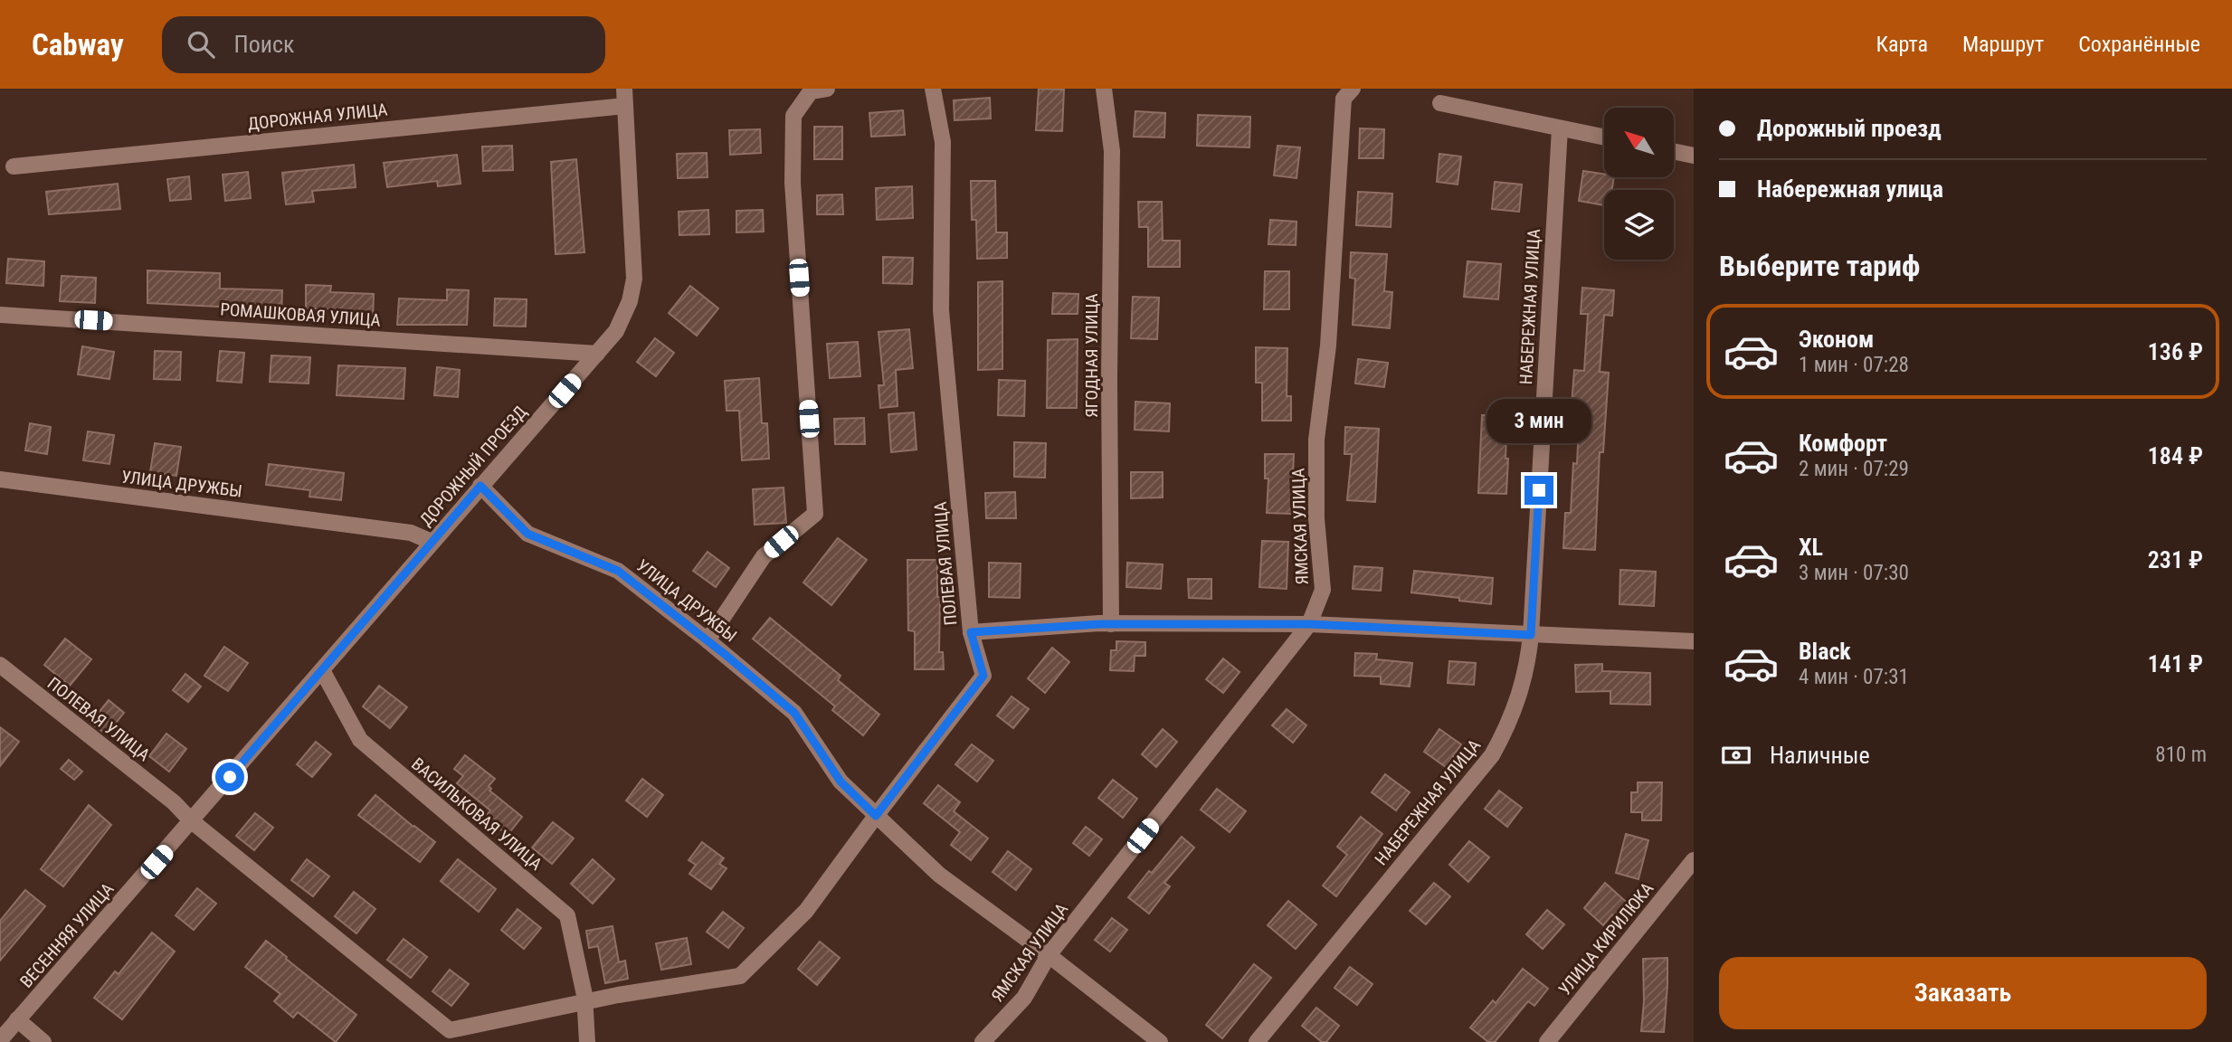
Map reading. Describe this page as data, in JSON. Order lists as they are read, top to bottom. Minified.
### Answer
{"streets":{"street":["ДОРОЖНАЯ УЛИЦА","НАБЕРЕЖНАЯ УЛИЦА","РОМАШКОВАЯ УЛИЦА","ЯГОДНАЯ УЛИЦА","ДОРОЖНЫЙ ПРОЕЗД","УЛИЦА ДРУЖБЫ","ЯМСКАЯ УЛИЦА","ПОЛЕВАЯ УЛИЦА","ВАСИЛЬКОВАЯ УЛИЦА","ВЕСЕННЯЯ УЛИЦА","УЛИЦА КИРИЛЮКА"]},"crossings":[["ДОРОЖНАЯ УЛИЦА","ДОРОЖНЫЙ ПРОЕЗД"],["РОМАШКОВАЯ УЛИЦА","ДОРОЖНЫЙ ПРОЕЗД"],["ДОРОЖНЫЙ ПРОЕЗД","УЛИЦА ДРУЖБЫ"],["ДОРОЖНЫЙ ПРОЕЗД","ПОЛЕВАЯ УЛИЦА"],["ДОРОЖНЫЙ ПРОЕЗД","ВАСИЛЬКОВАЯ УЛИЦА"],["ДОРОЖНЫЙ ПРОЕЗД","ВЕСЕННЯЯ УЛИЦА"],["УЛИЦА ДРУЖБЫ","ЯМСКАЯ УЛИЦА"],["УЛИЦА ДРУЖБЫ","ПОЛЕВАЯ УЛИЦА"],["ПОЛЕВАЯ УЛИЦА","ВАСИЛЬКОВАЯ УЛИЦА"],["ПОЛЕВАЯ УЛИЦА","ВЕСЕННЯЯ УЛИЦА"]],"north":"top left","page":{"header":"Cabway","search":"Поиск","nav":["Карта","Маршрут","Сохранённые"],"banner":["Дорожный проезд","Набережная улица"],"heading":"Выберите тариф","list":[{"name":"Эконом","note":"1 мин · 07:28","value":"136 ₽"},{"name":"Комфорт","note":"2 мин · 07:29","value":"184 ₽"},{"name":"XL","note":"3 мин · 07:30","value":"231 ₽"},{"name":"Black","note":"4 мин · 07:31","value":"141 ₽"}],"bubble":"3 мин","pay":["Наличные","810 m"],"buttons":"Заказать"}}
